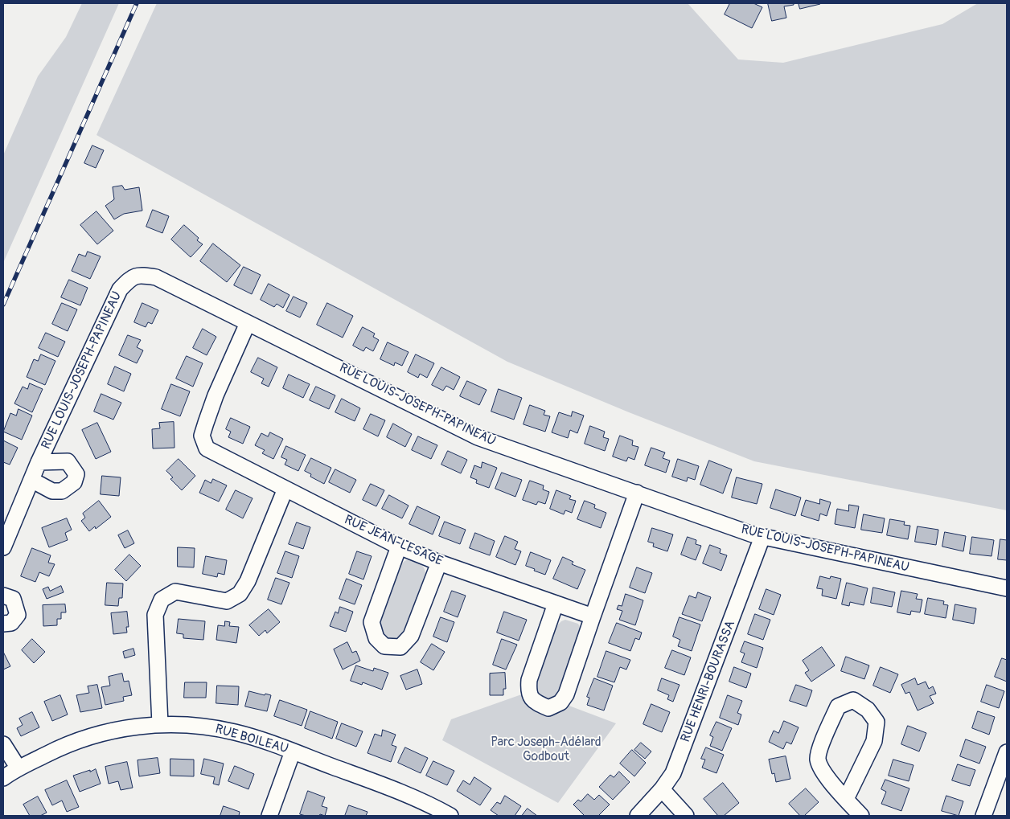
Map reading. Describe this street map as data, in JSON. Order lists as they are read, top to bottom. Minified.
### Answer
{"streets":{"street":["RUE LOUIS-JOSEPH-PAPINEAU","RUE JEAN-LESAGE","RUE HENRI-BOURASSA","RUE BOILEAU"]},"crossings":[["RUE LOUIS-JOSEPH-PAPINEAU","RUE JEAN-LESAGE"],["RUE LOUIS-JOSEPH-PAPINEAU","RUE HENRI-BOURASSA"]],"parks":["Parc Joseph-Adélard Godbout"]}
